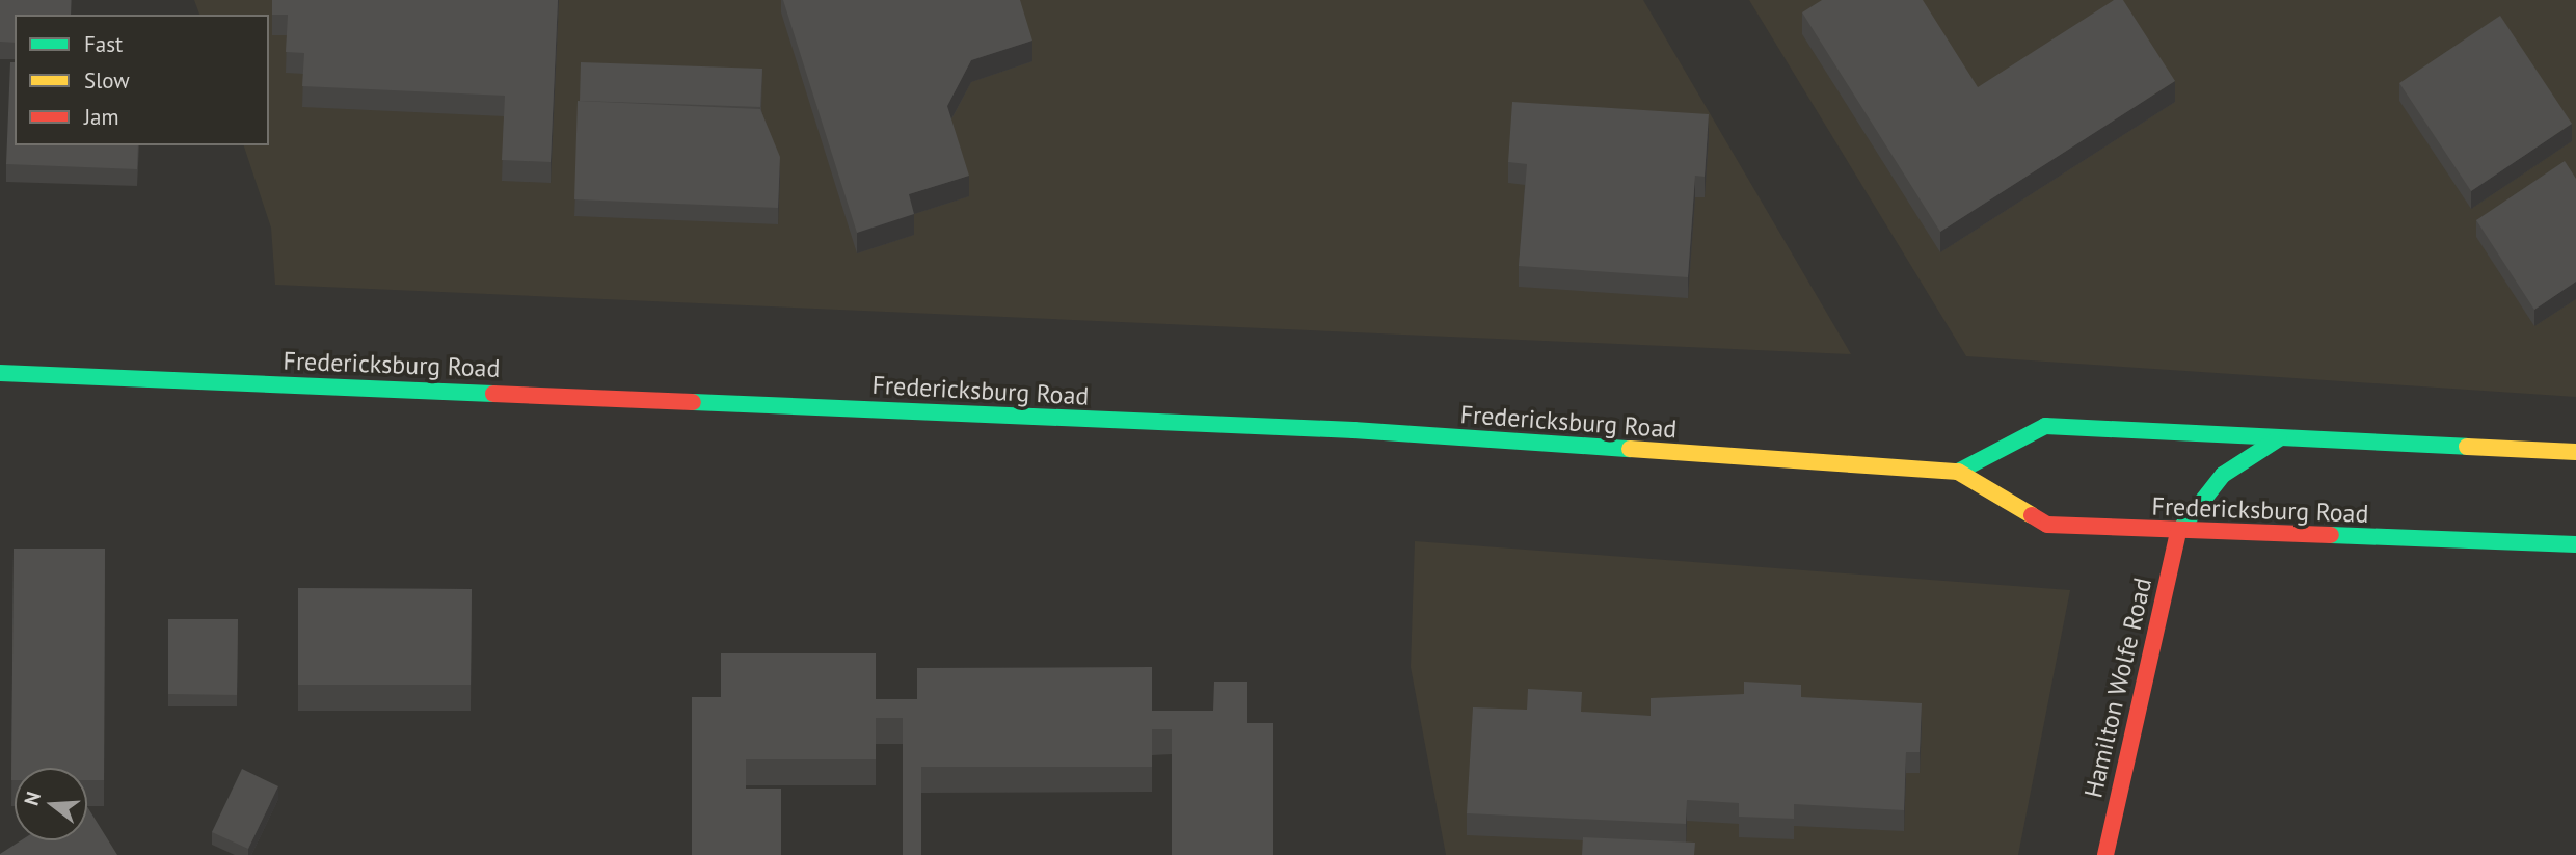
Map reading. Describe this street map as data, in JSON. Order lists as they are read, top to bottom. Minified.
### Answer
{"streets":{"main road":["Fredericksburg Road","Hamilton Wolfe Road"]},"crossings":[["Fredericksburg Road","Hamilton Wolfe Road"]],"legend":["Fast","Slow","Jam"],"north":"left"}
